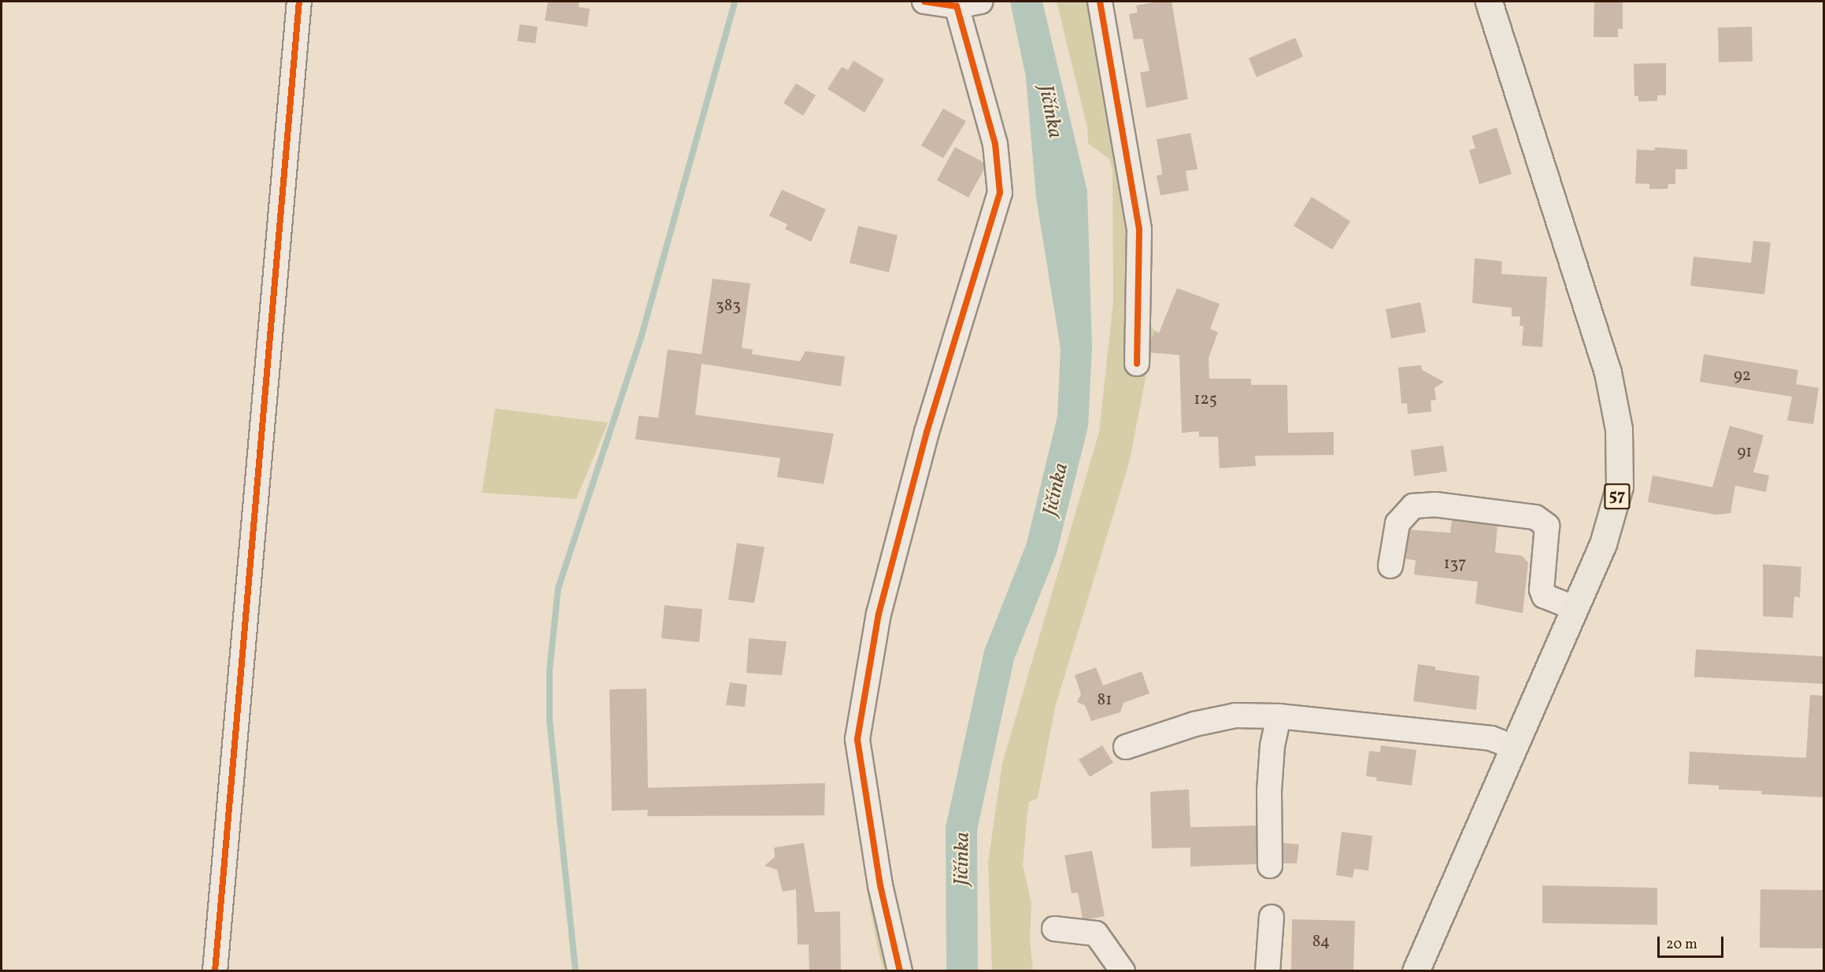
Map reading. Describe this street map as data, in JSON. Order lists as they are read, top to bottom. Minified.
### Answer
{"streets":{"main road":["57"]},"water":["Jičínka"],"house_numbers":["383","92","125","91","137","81","84"],"scale_bar":"20 m"}
